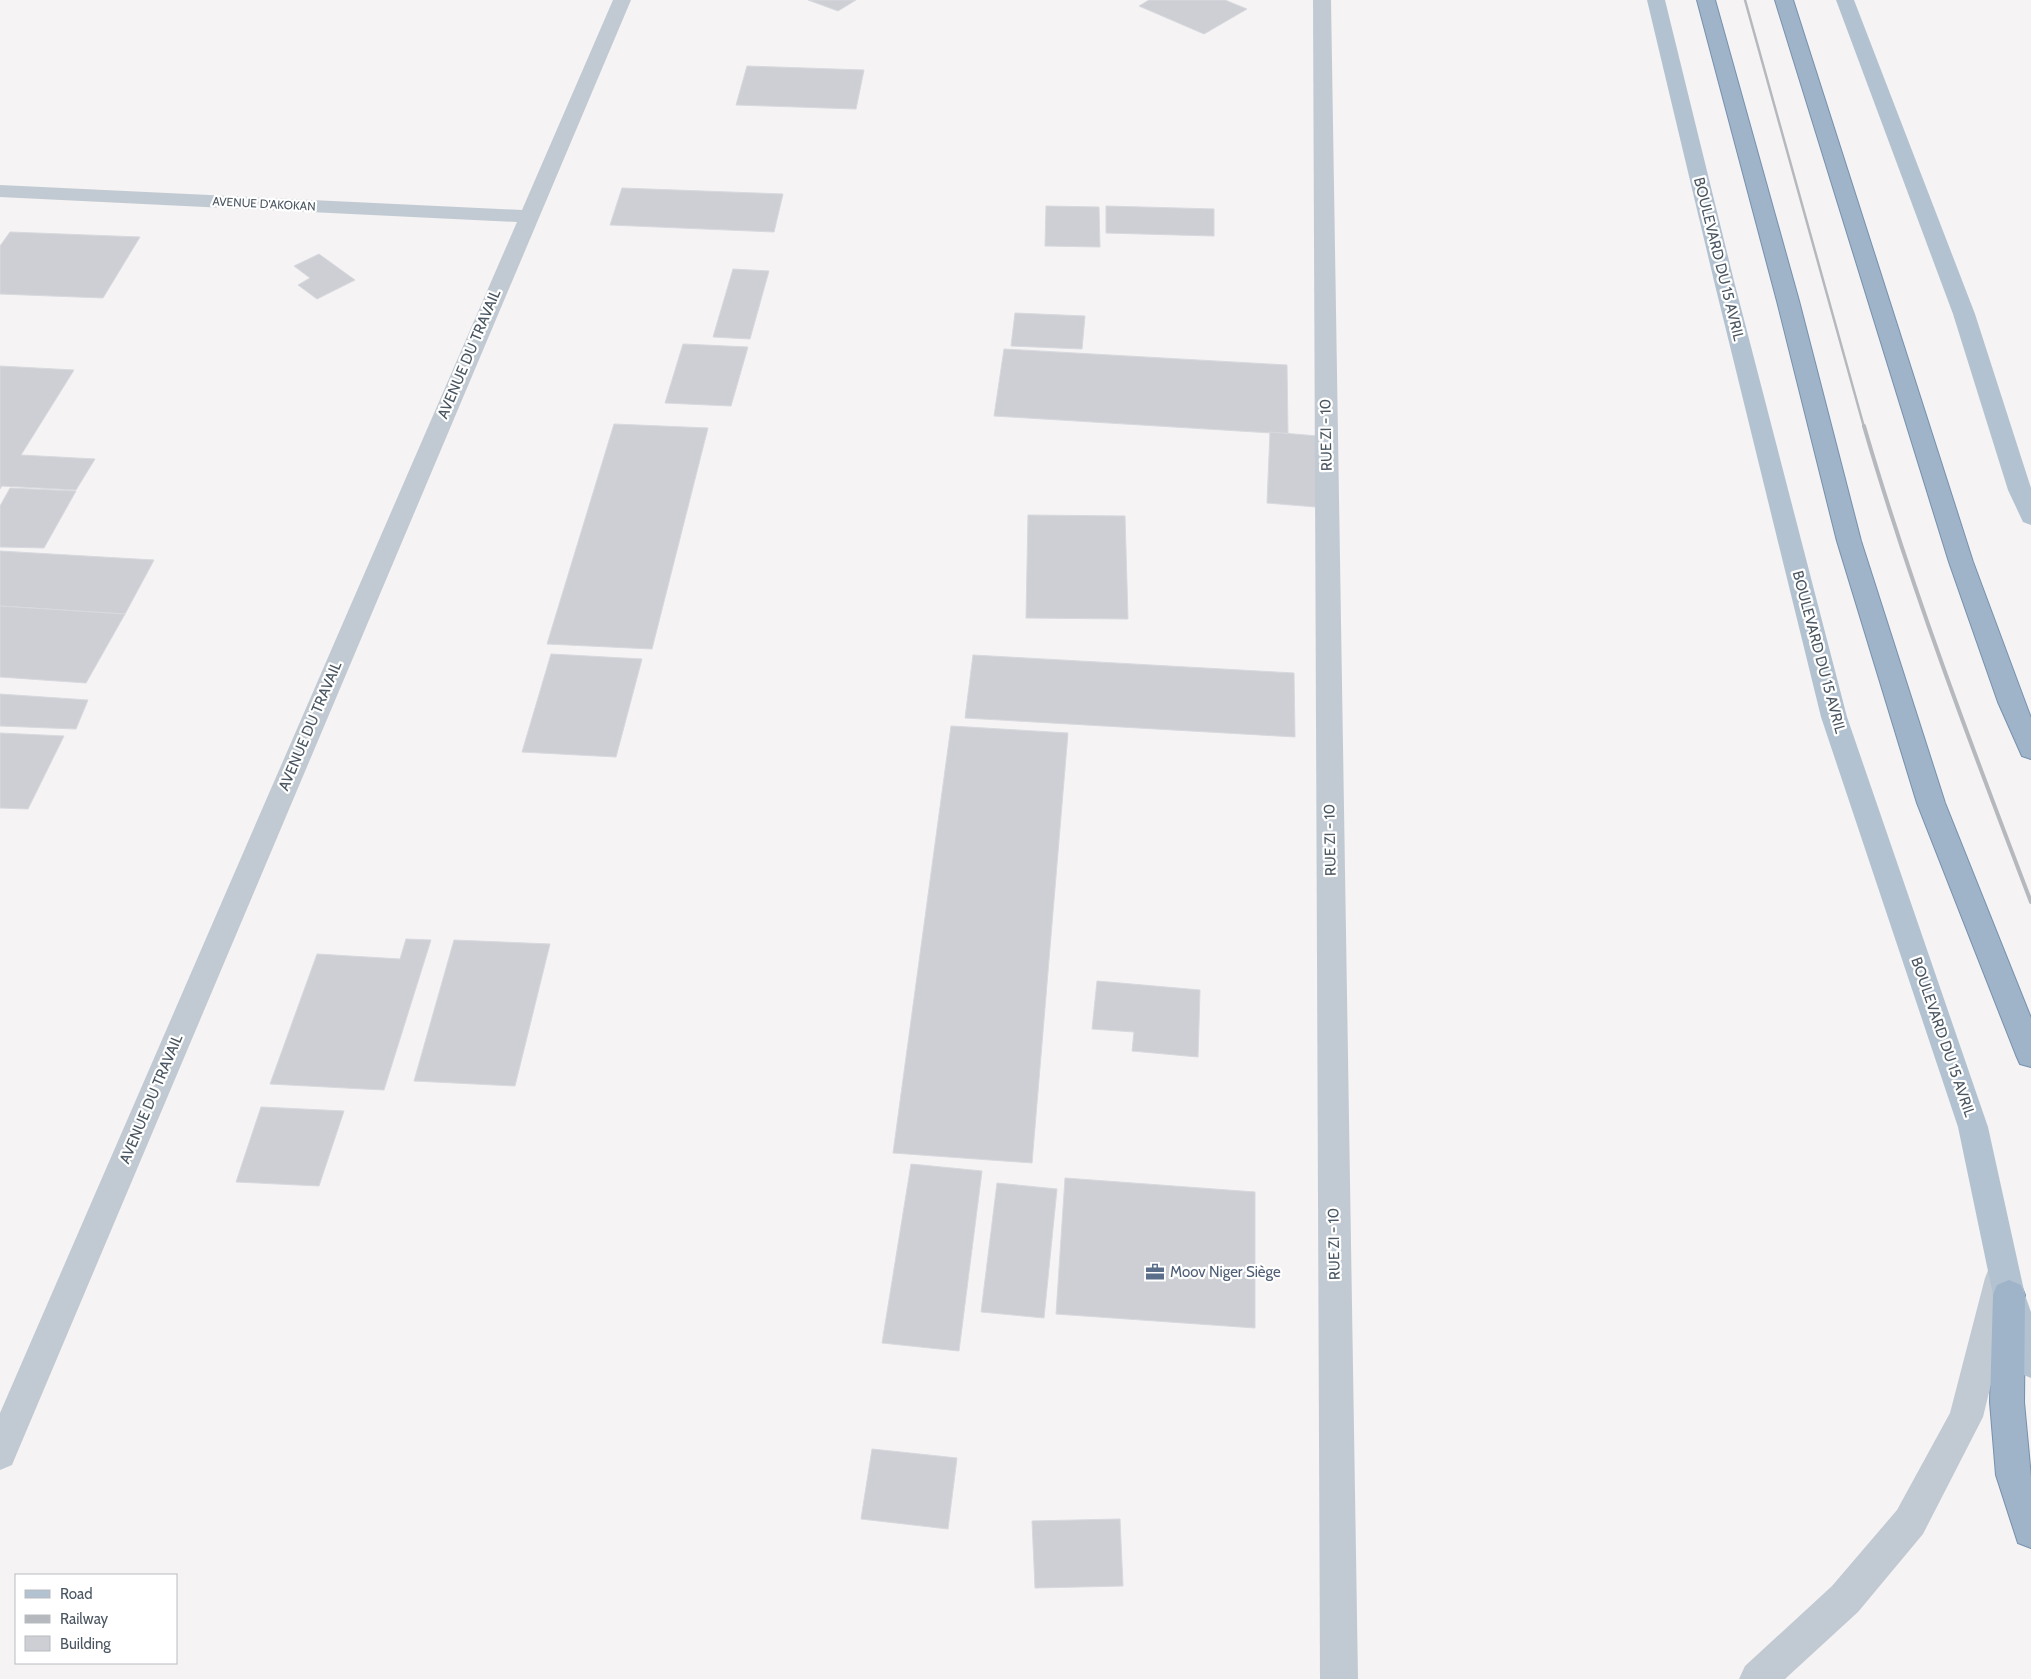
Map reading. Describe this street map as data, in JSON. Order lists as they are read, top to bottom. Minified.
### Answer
{"streets":{"main road":["BOULEVARD DU 15 AVRIL"],"street":["AVENUE D'AKOKAN","AVENUE DU TRAVAIL","RUE ZI - 10"]},"crossings":[["AVENUE D'AKOKAN","AVENUE DU TRAVAIL"]],"places":{"office":["Moov Niger Siège"]},"legend":["Road","Railway","Building"]}
